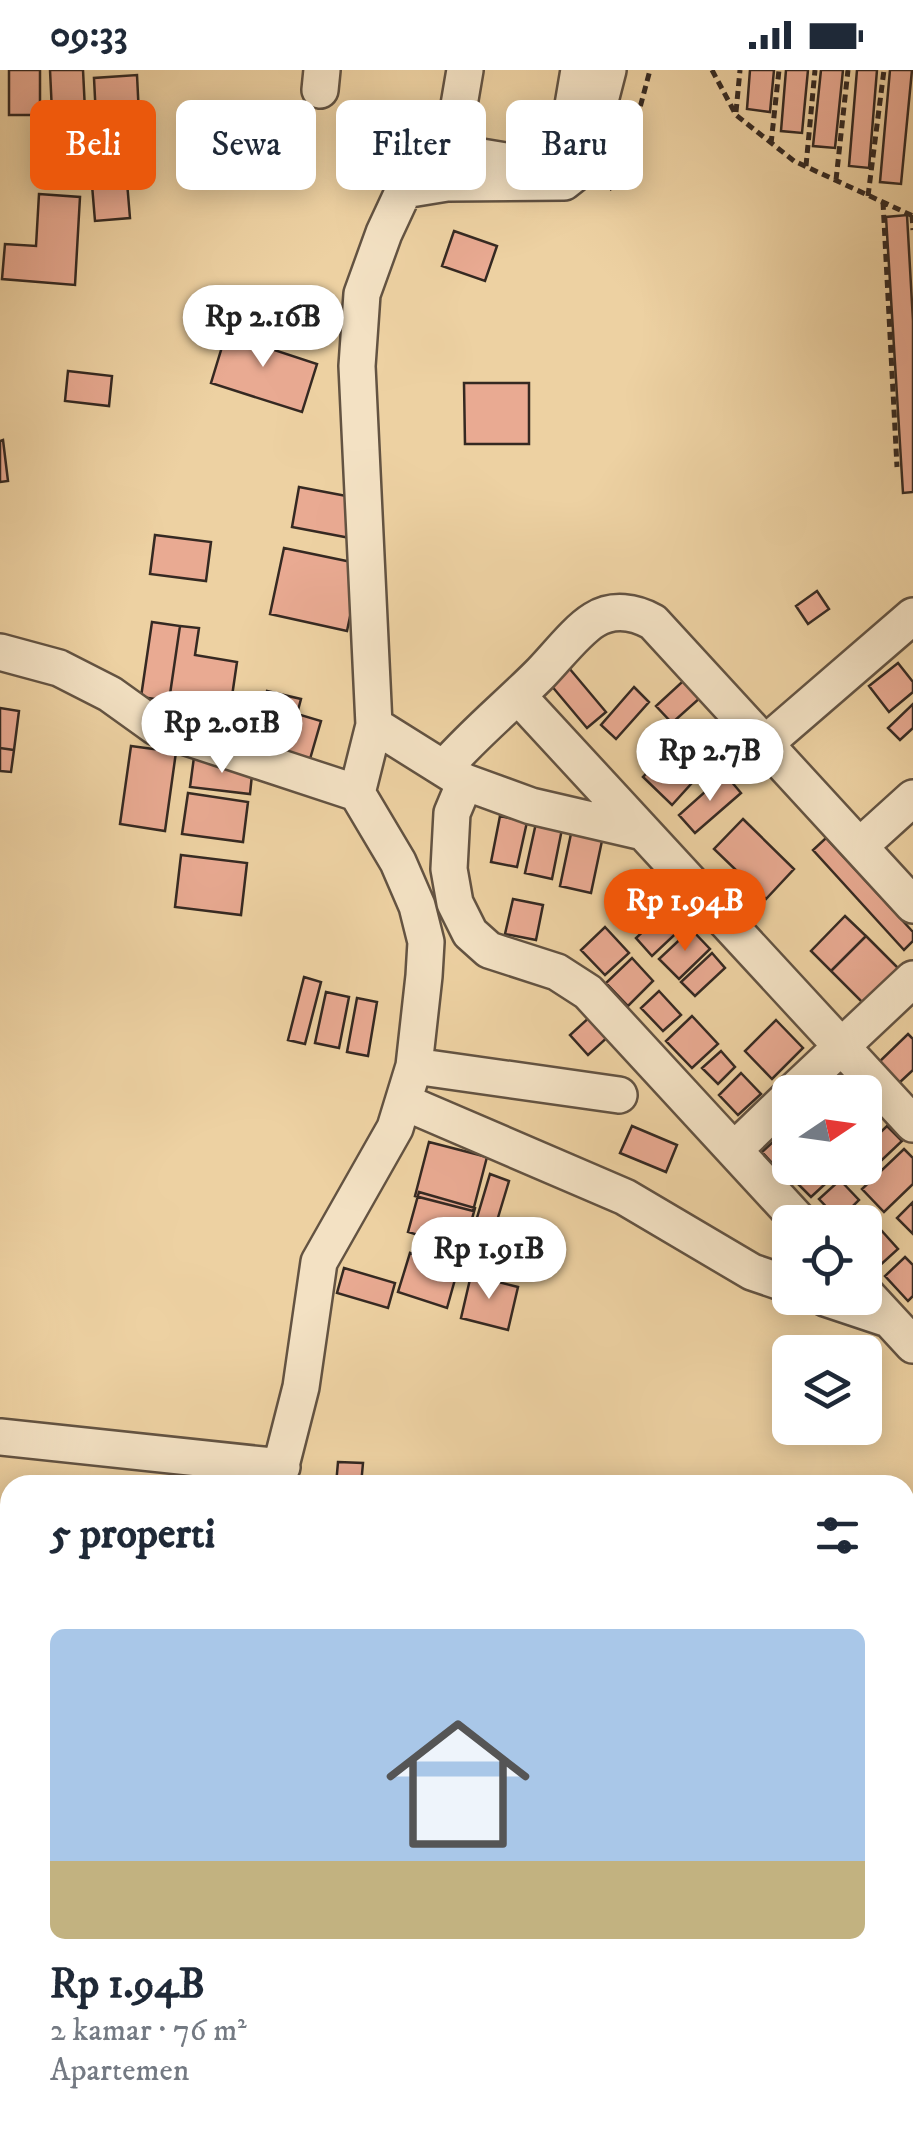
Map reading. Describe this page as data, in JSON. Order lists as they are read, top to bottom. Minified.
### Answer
{"north":"right","page":{"status":"09:33","chip":["Beli","Sewa","Filter","Baru"],"price":["Rp 2.16B","Rp 2.01B","Rp 2.7B","Rp 1.94B","Rp 1.91B"],"heading":"5 properti","list":[{"name":"Rp 1.94B","note":"2 kamar · 76 m² · Apartemen"}]}}
